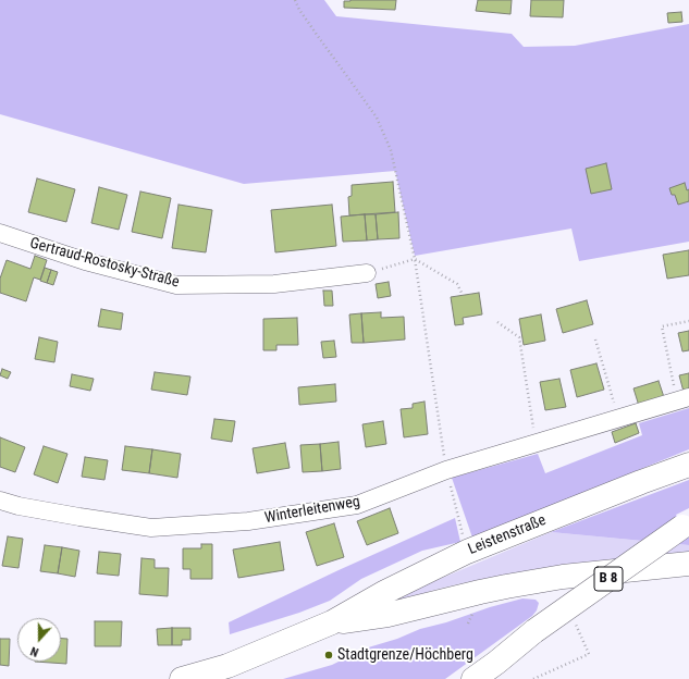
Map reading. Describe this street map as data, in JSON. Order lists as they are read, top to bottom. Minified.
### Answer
{"streets":{"main road":["Leistenstraße","B 8"],"street":["Gertraud-Rostosky-Straße","Winterleitenweg"]},"places":["Stadtgrenze/Höchberg"],"north":"bottom"}
